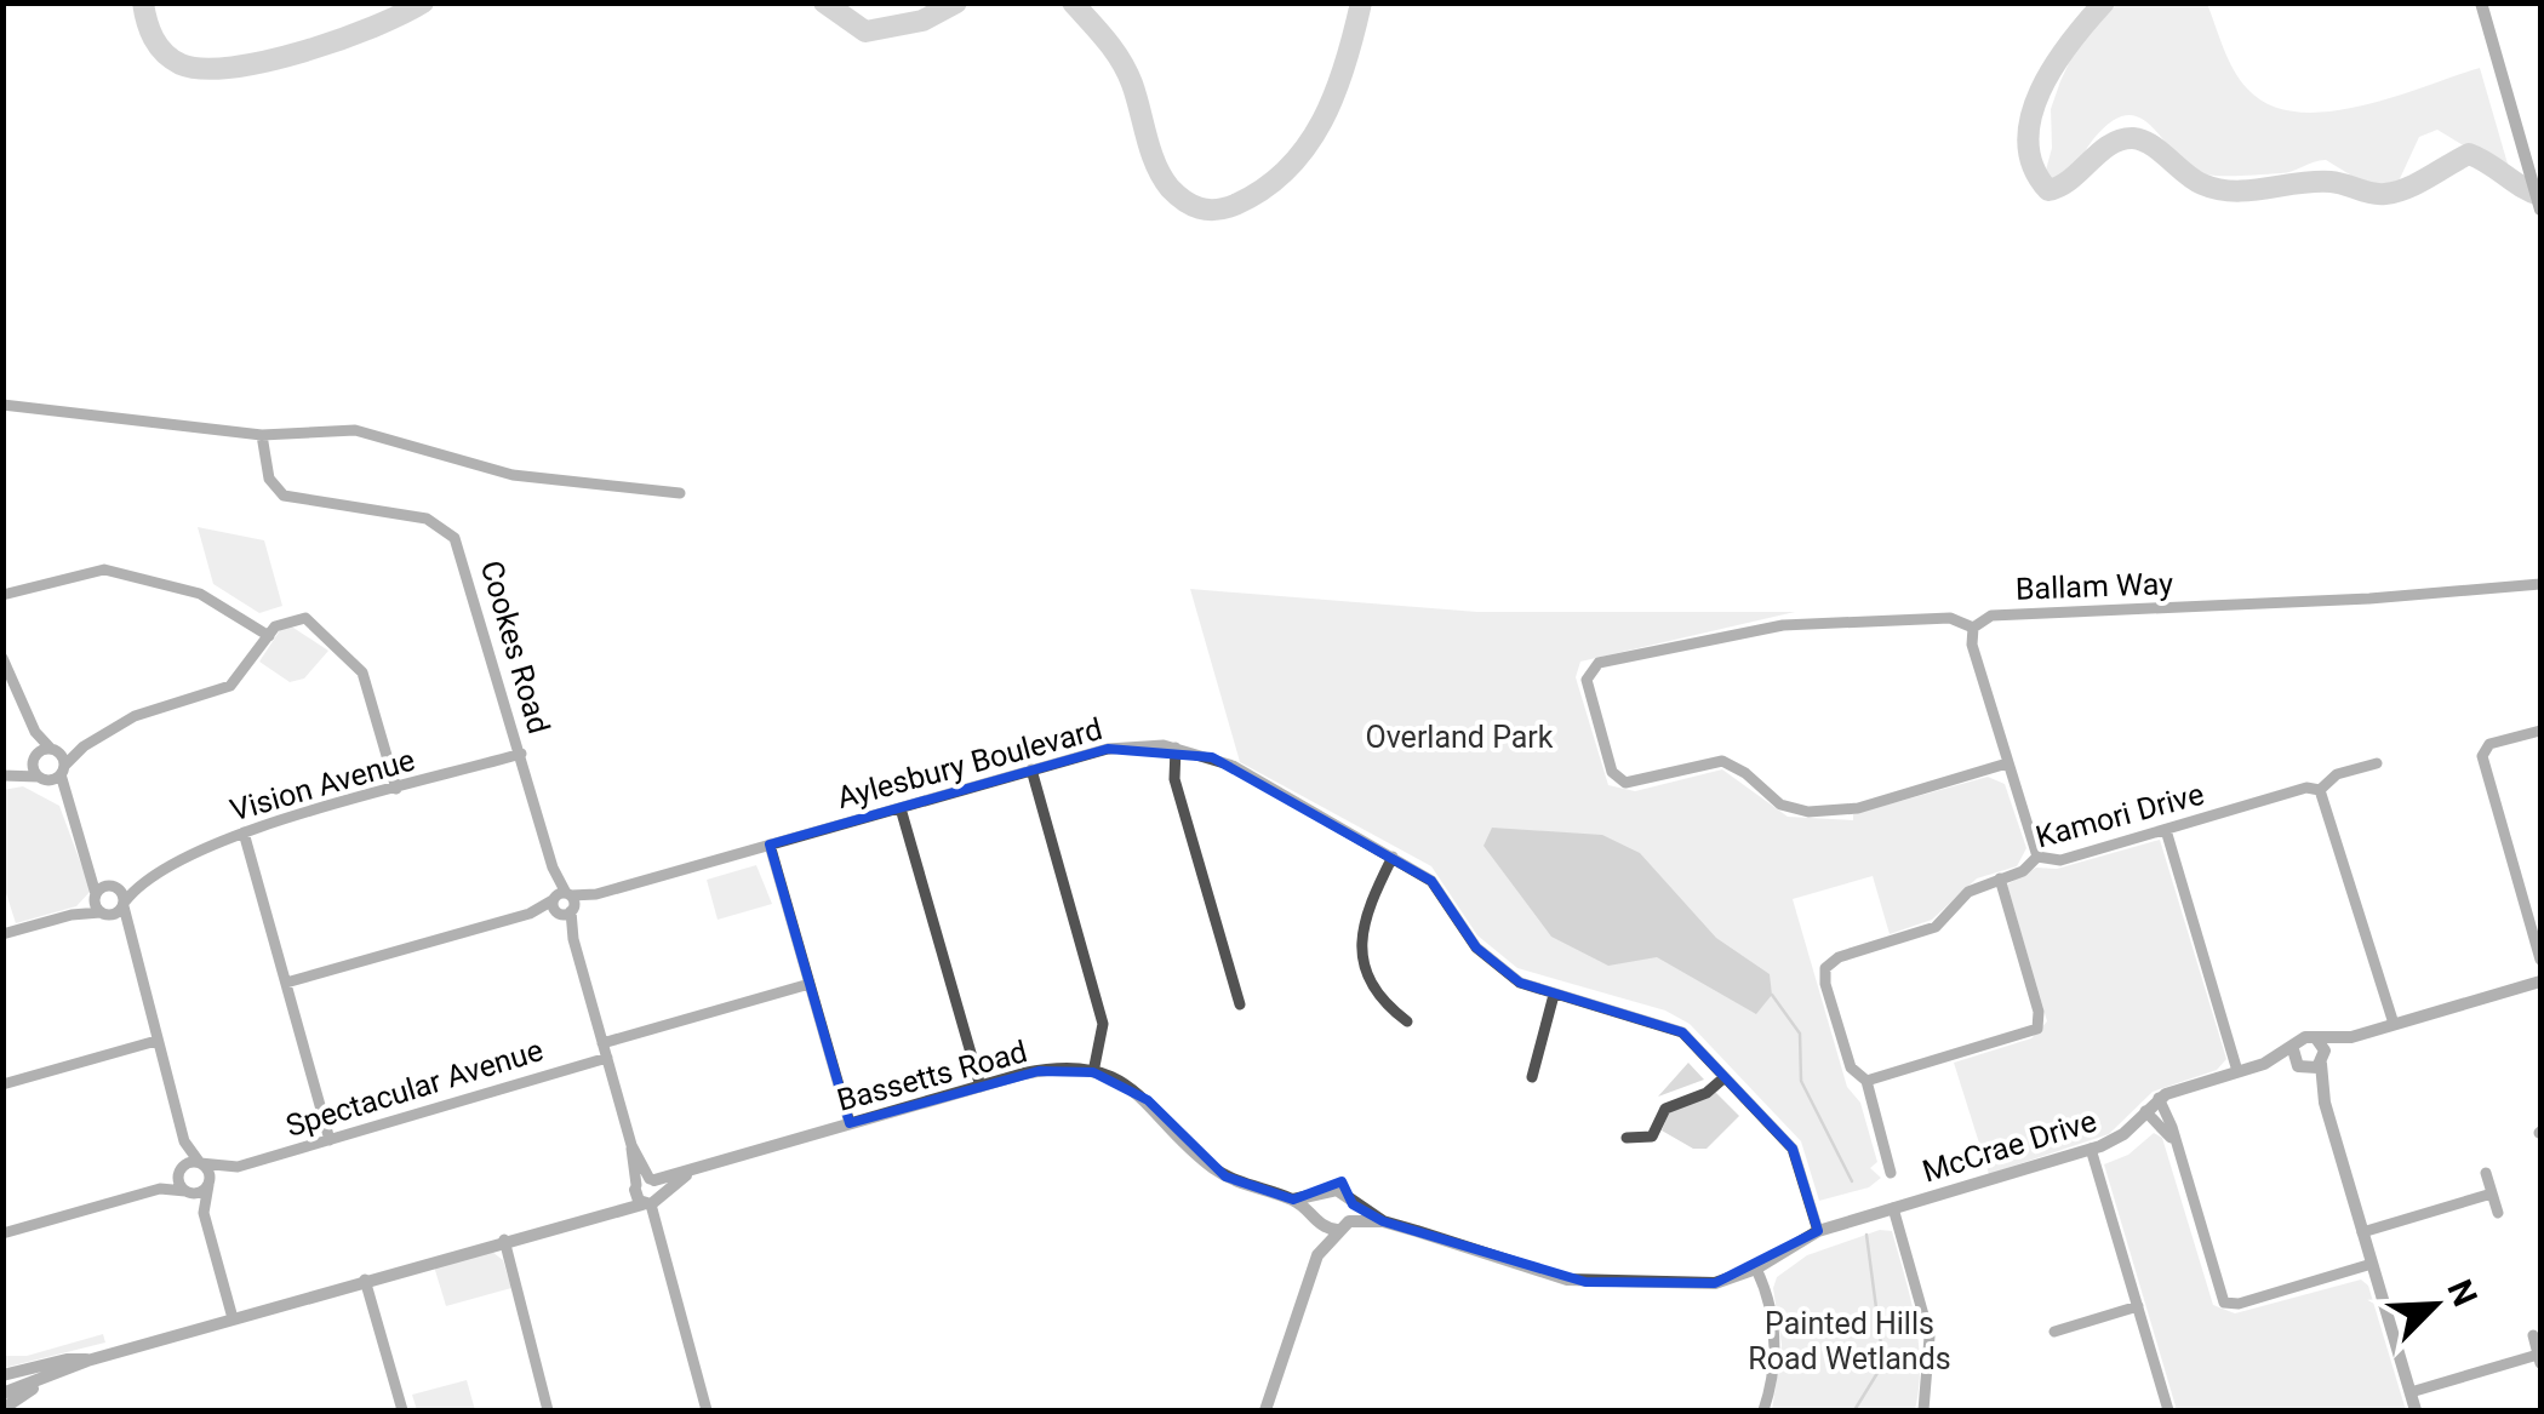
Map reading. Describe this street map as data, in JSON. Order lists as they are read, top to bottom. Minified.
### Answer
{"streets":{"street":["Ballam Way","Cookes Road","Aylesbury Boulevard","Vision Avenue","Kamori Drive","Bassetts Road","Spectacular Avenue","McCrae Drive"]},"crossings":[["Cookes Road","Aylesbury Boulevard"],["Cookes Road","Vision Avenue"],["Cookes Road","Bassetts Road"],["Cookes Road","Spectacular Avenue"],["Aylesbury Boulevard","Bassetts Road"],["Bassetts Road","McCrae Drive"]],"parks":["Overland Park","Painted Hills Road Wetlands"],"north":"top right"}
